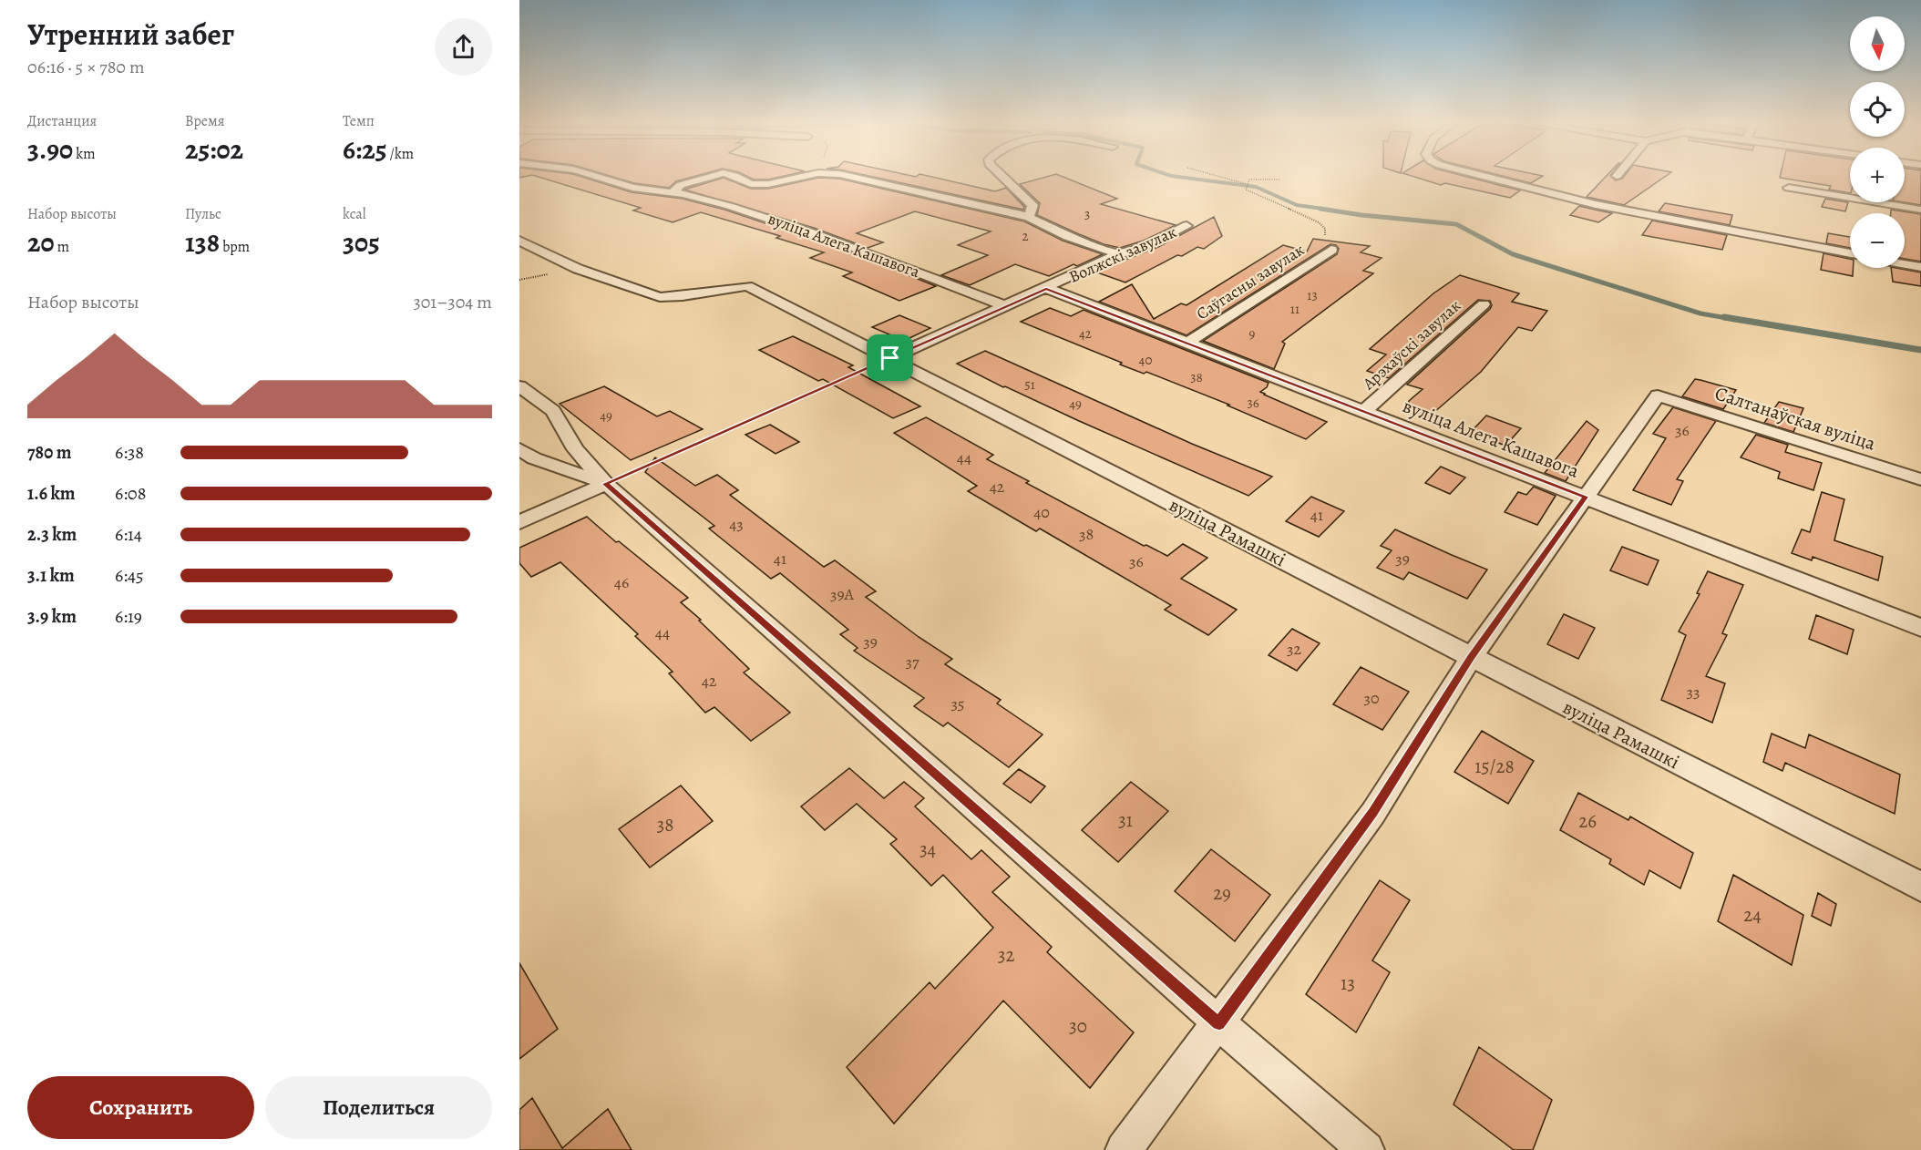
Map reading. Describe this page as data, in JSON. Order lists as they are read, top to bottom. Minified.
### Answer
{"streets":{"street":["вуліца Алега Кашавога","Волжскі завулак","Саўгасны завулак","Арэхаўскі завулак","Салтанаўская вуліца","вуліца Рамашкі"]},"crossings":[["вуліца Алега Кашавога","Волжскі завулак"],["вуліца Алега Кашавога","Саўгасны завулак"],["вуліца Алега Кашавога","Арэхаўскі завулак"],["вуліца Алега Кашавога","Салтанаўская вуліца"],["Волжскі завулак","вуліца Рамашкі"]],"house_numbers":["3","2","13","11","42","9","40","38","51","36","49","49","36","44","42","40","41","43","38","41","39","36","46","39А","44","39","32","37","42","33","30","35","15/28","31","26","38","34","29","24","32","13","30"],"north":"bottom","page":{"heading":["Утренний забег","06:16 · 5 × 780 m"],"map_buttons":["+","−"],"stats":[["Дистанция","3.90 km"],["Время","25:02"],["Темп","6:25 /km"],["Набор высоты","20 m"],["Пульс","138 bpm"],["kcal","305"]],"chart":["Набор высоты","301–304 m"],"list":[{"name":"780 m","note":"6:38"},{"name":"1.6 km","note":"6:08"},{"name":"2.3 km","note":"6:14"},{"name":"3.1 km","note":"6:45"},{"name":"3.9 km","note":"6:19"}],"buttons":["Сохранить","Поделиться"]}}
